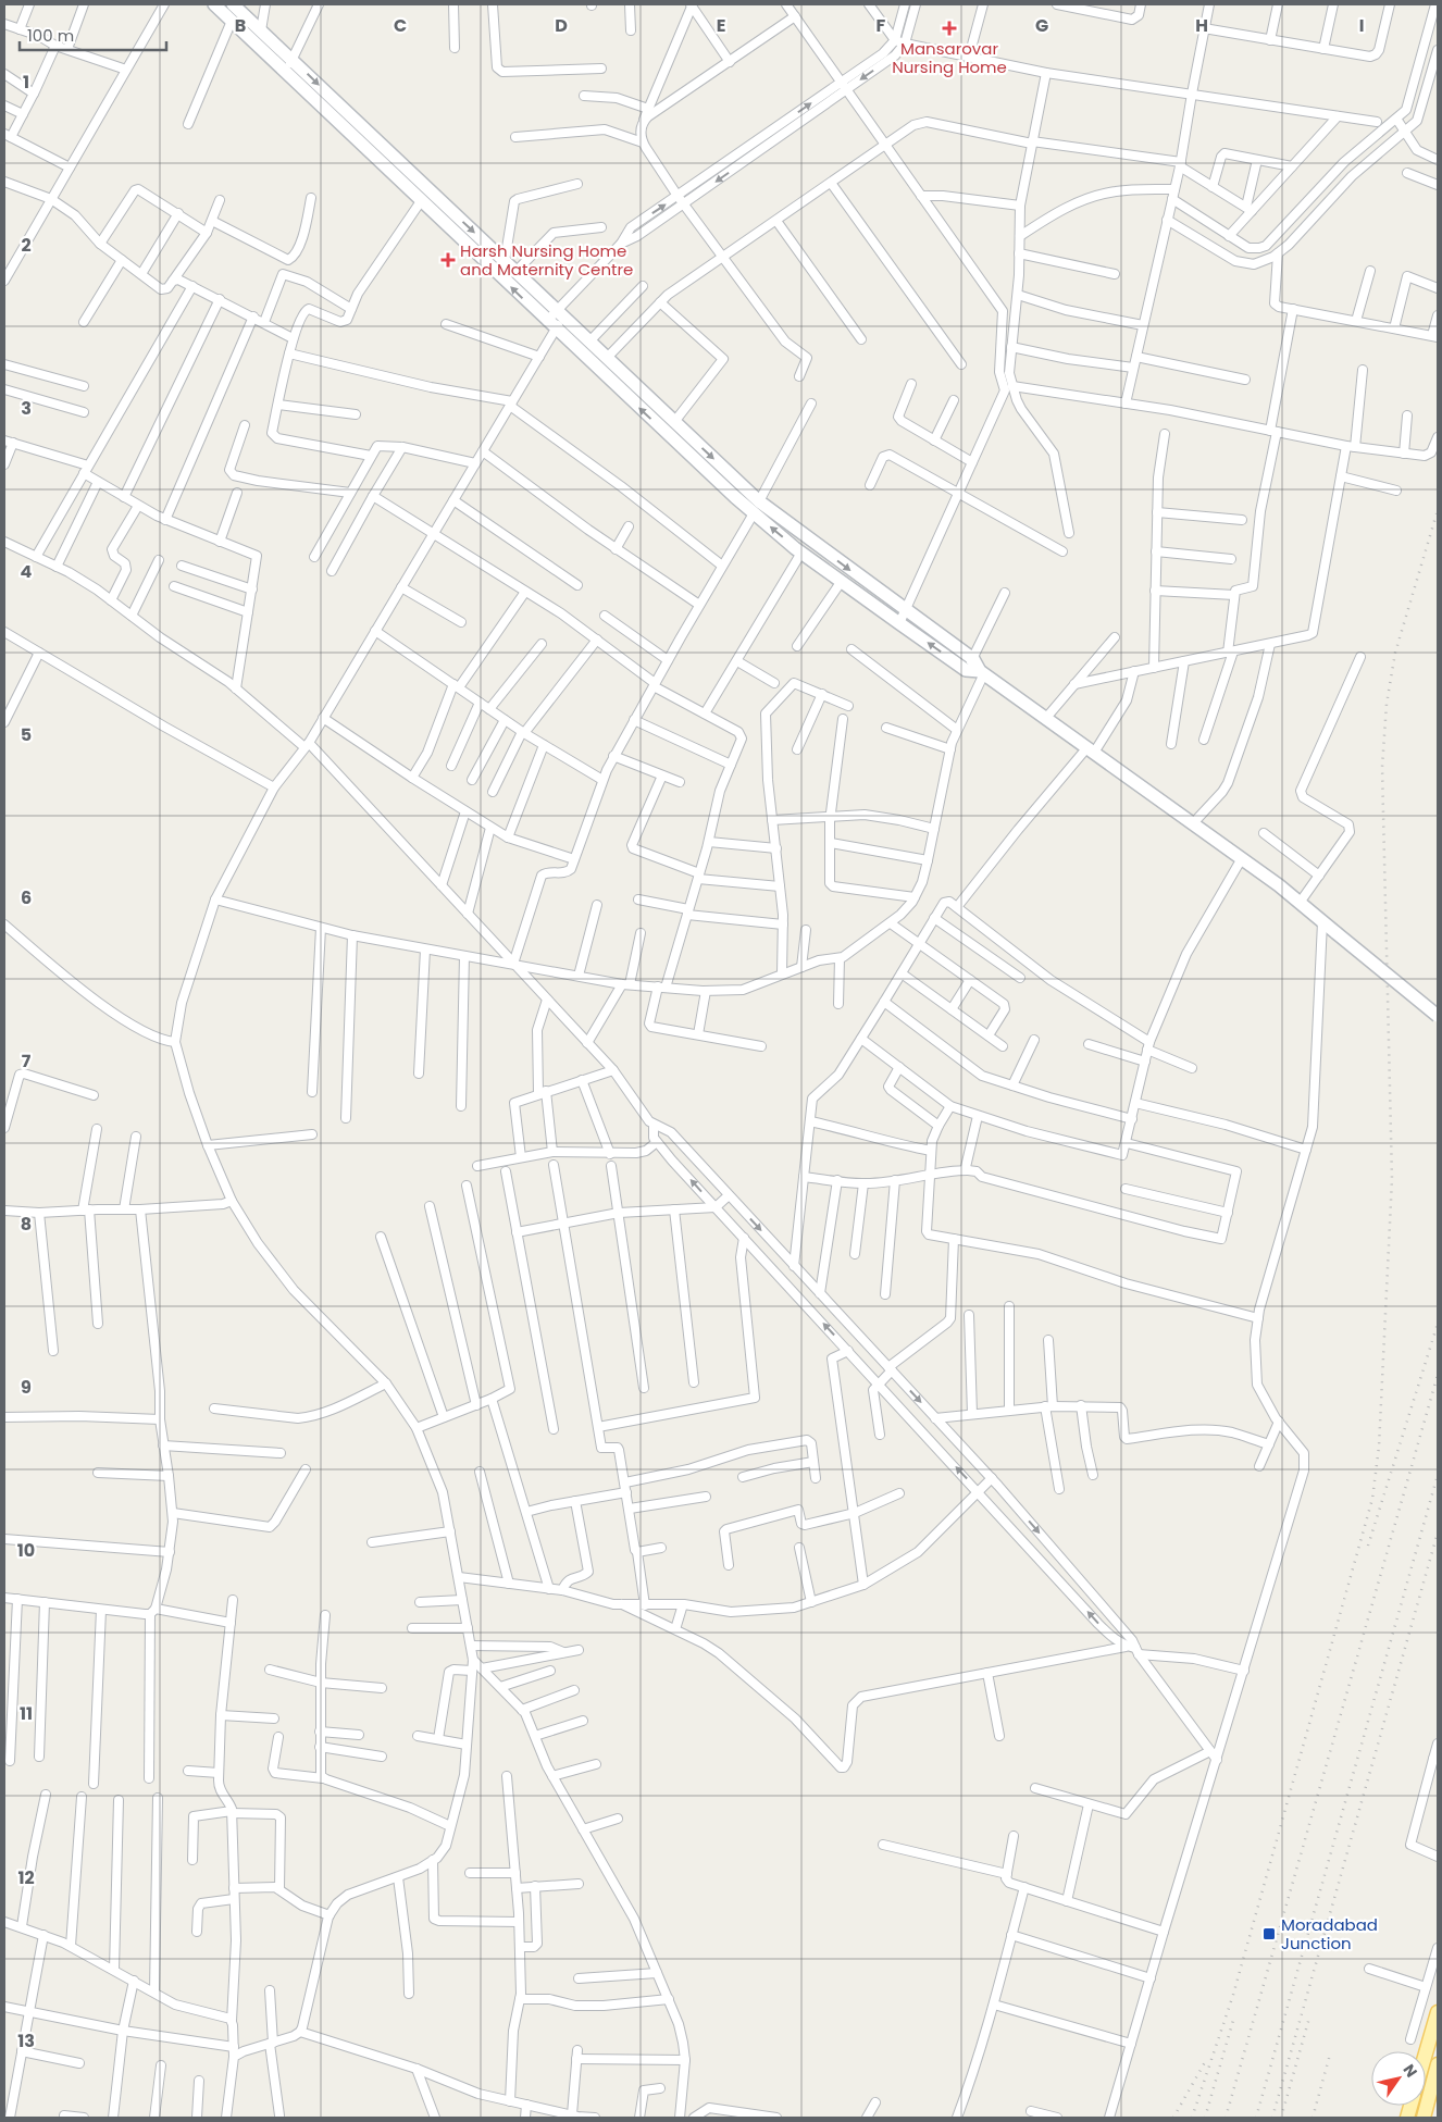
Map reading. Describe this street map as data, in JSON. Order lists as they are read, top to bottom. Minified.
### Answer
{"places":{"health":["Mansarovar Nursing Home","Harsh Nursing Home and Maternity Centre"],"transit":["Moradabad Junction"]},"scale_bar":"100 m","north":"top right","grid":{"columns":["B","C","D","E","F","G","H","I"],"rows":["1","2","3","4","5","6","7","8","9","10","11","12","13"]}}
